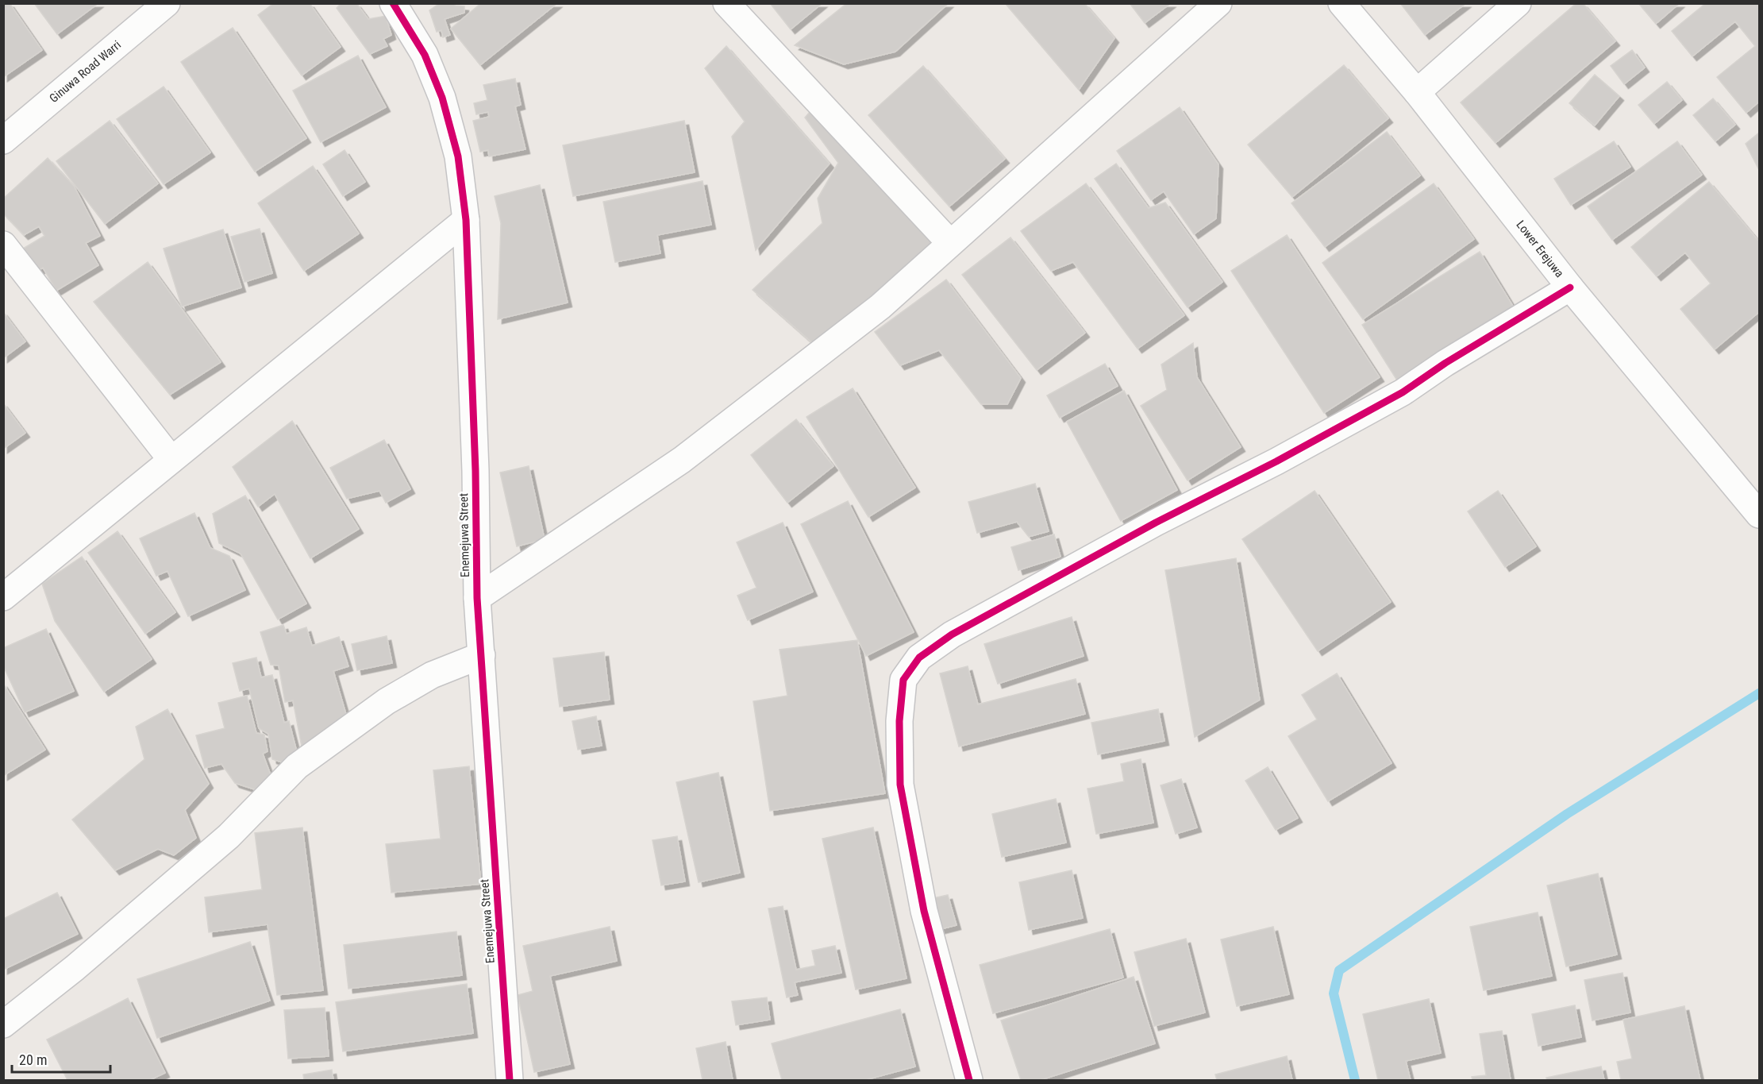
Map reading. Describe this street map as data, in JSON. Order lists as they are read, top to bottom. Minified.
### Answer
{"streets":{"street":["Ginuwa Road Warri","Lower Erejuwa","Enemejuwa Street"]},"scale_bar":"20 m"}
